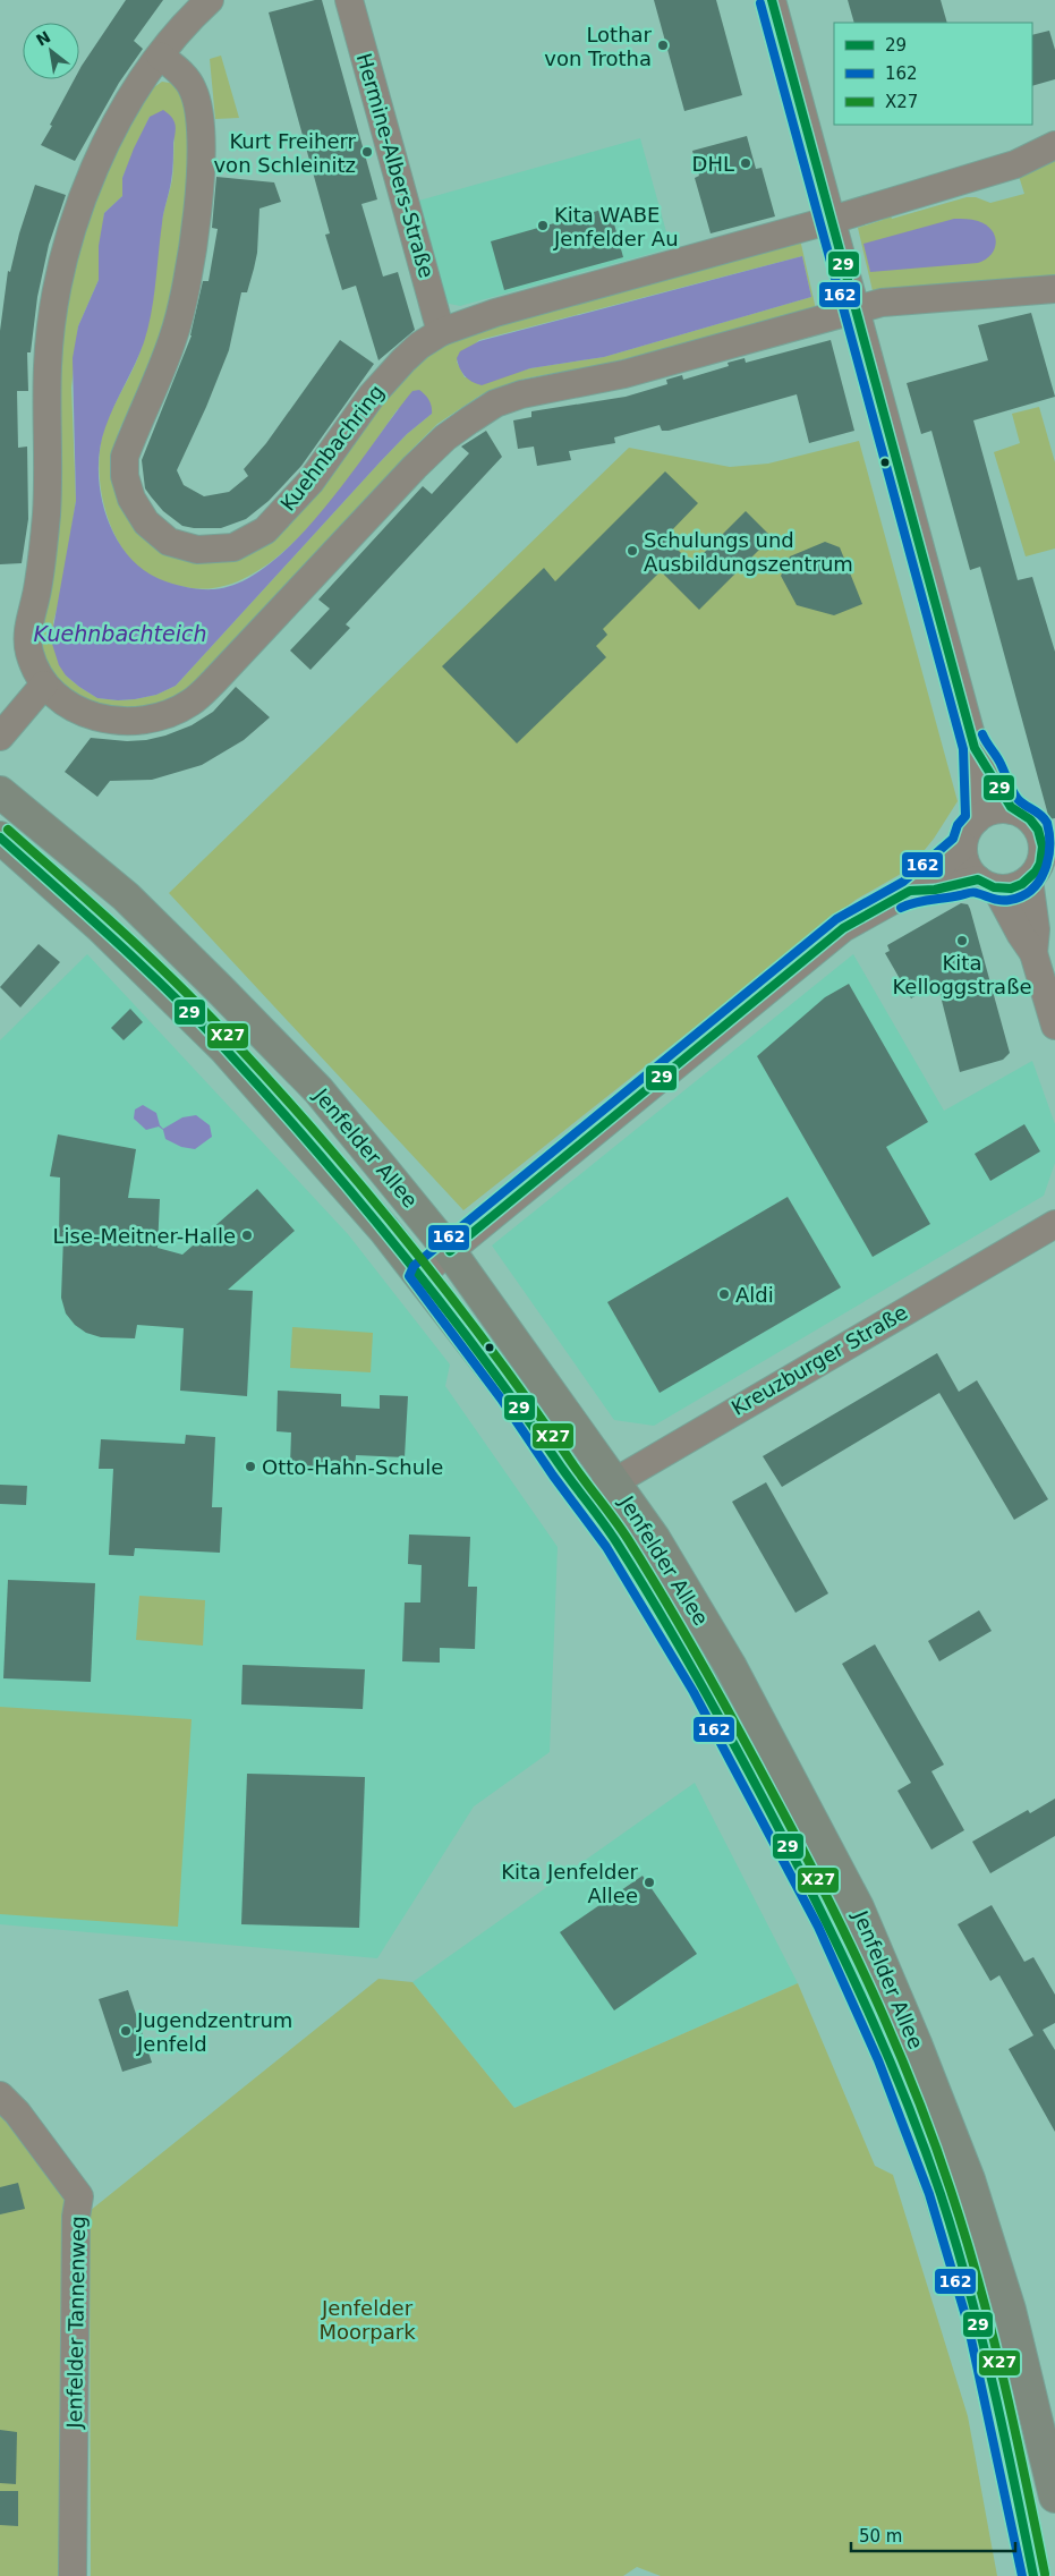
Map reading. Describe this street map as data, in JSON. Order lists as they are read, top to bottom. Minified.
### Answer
{"streets":{"main road":["Jenfelder Allee"],"street":["Hermine-Albers-Straße","Kuehnbachring","Kreuzburger Straße","Jenfelder Tannenweg"]},"crossings":[["Hermine-Albers-Straße","Kuehnbachring"],["Jenfelder Allee","Kreuzburger Straße"]],"water":["Kuehnbachteich"],"parks":["Jenfelder Moorpark"],"places":["Lothar von Trotha","Kurt Freiherr von Schleinitz","DHL","Kita WABE Jenfelder Au","Schulungs und Ausbildungszentrum","Kita Kelloggstraße","Lise-Meitner-Halle","Aldi","Otto-Hahn-Schule","Kita Jenfelder Allee","Jugendzentrum Jenfeld"],"lines":["transit line 29","transit line 162","transit line X27"],"legend":["29","162","X27"],"scale_bar":"50 m","north":"top left"}
